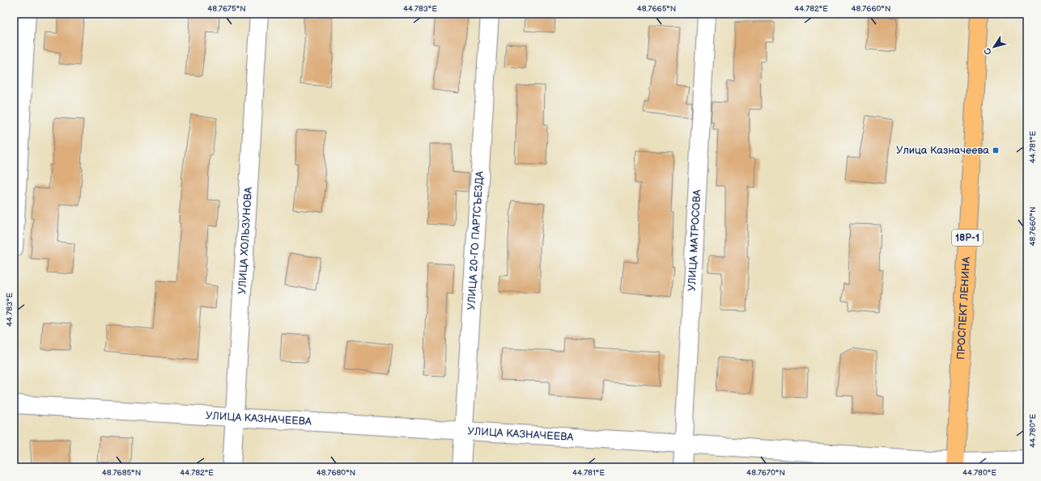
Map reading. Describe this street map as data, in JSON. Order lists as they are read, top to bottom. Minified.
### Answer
{"streets":{"main road":["18Р-1","ПРОСПЕКТ ЛЕНИНА"],"street":["УЛИЦА ХОЛЬЗУНОВА","УЛИЦА 20-ГО ПАРТСЪЕЗДА","УЛИЦА МАТРОСОВА","УЛИЦА КАЗНАЧЕЕВА"]},"crossings":[["УЛИЦА ХОЛЬЗУНОВА","УЛИЦА КАЗНАЧЕЕВА"],["УЛИЦА 20-ГО ПАРТСЪЕЗДА","УЛИЦА КАЗНАЧЕЕВА"],["УЛИЦА МАТРОСОВА","УЛИЦА КАЗНАЧЕЕВА"],["ПРОСПЕКТ ЛЕНИНА","УЛИЦА КАЗНАЧЕЕВА"]],"places":{"transit":["Улица Казначеева"]},"north":"bottom left","coordinates":["48.7675°N","44.783°E","48.7665°N","44.782°E","48.7660°N","44.781°E","44.780°E","48.7685°N","48.7680°N","48.7670°N"]}
